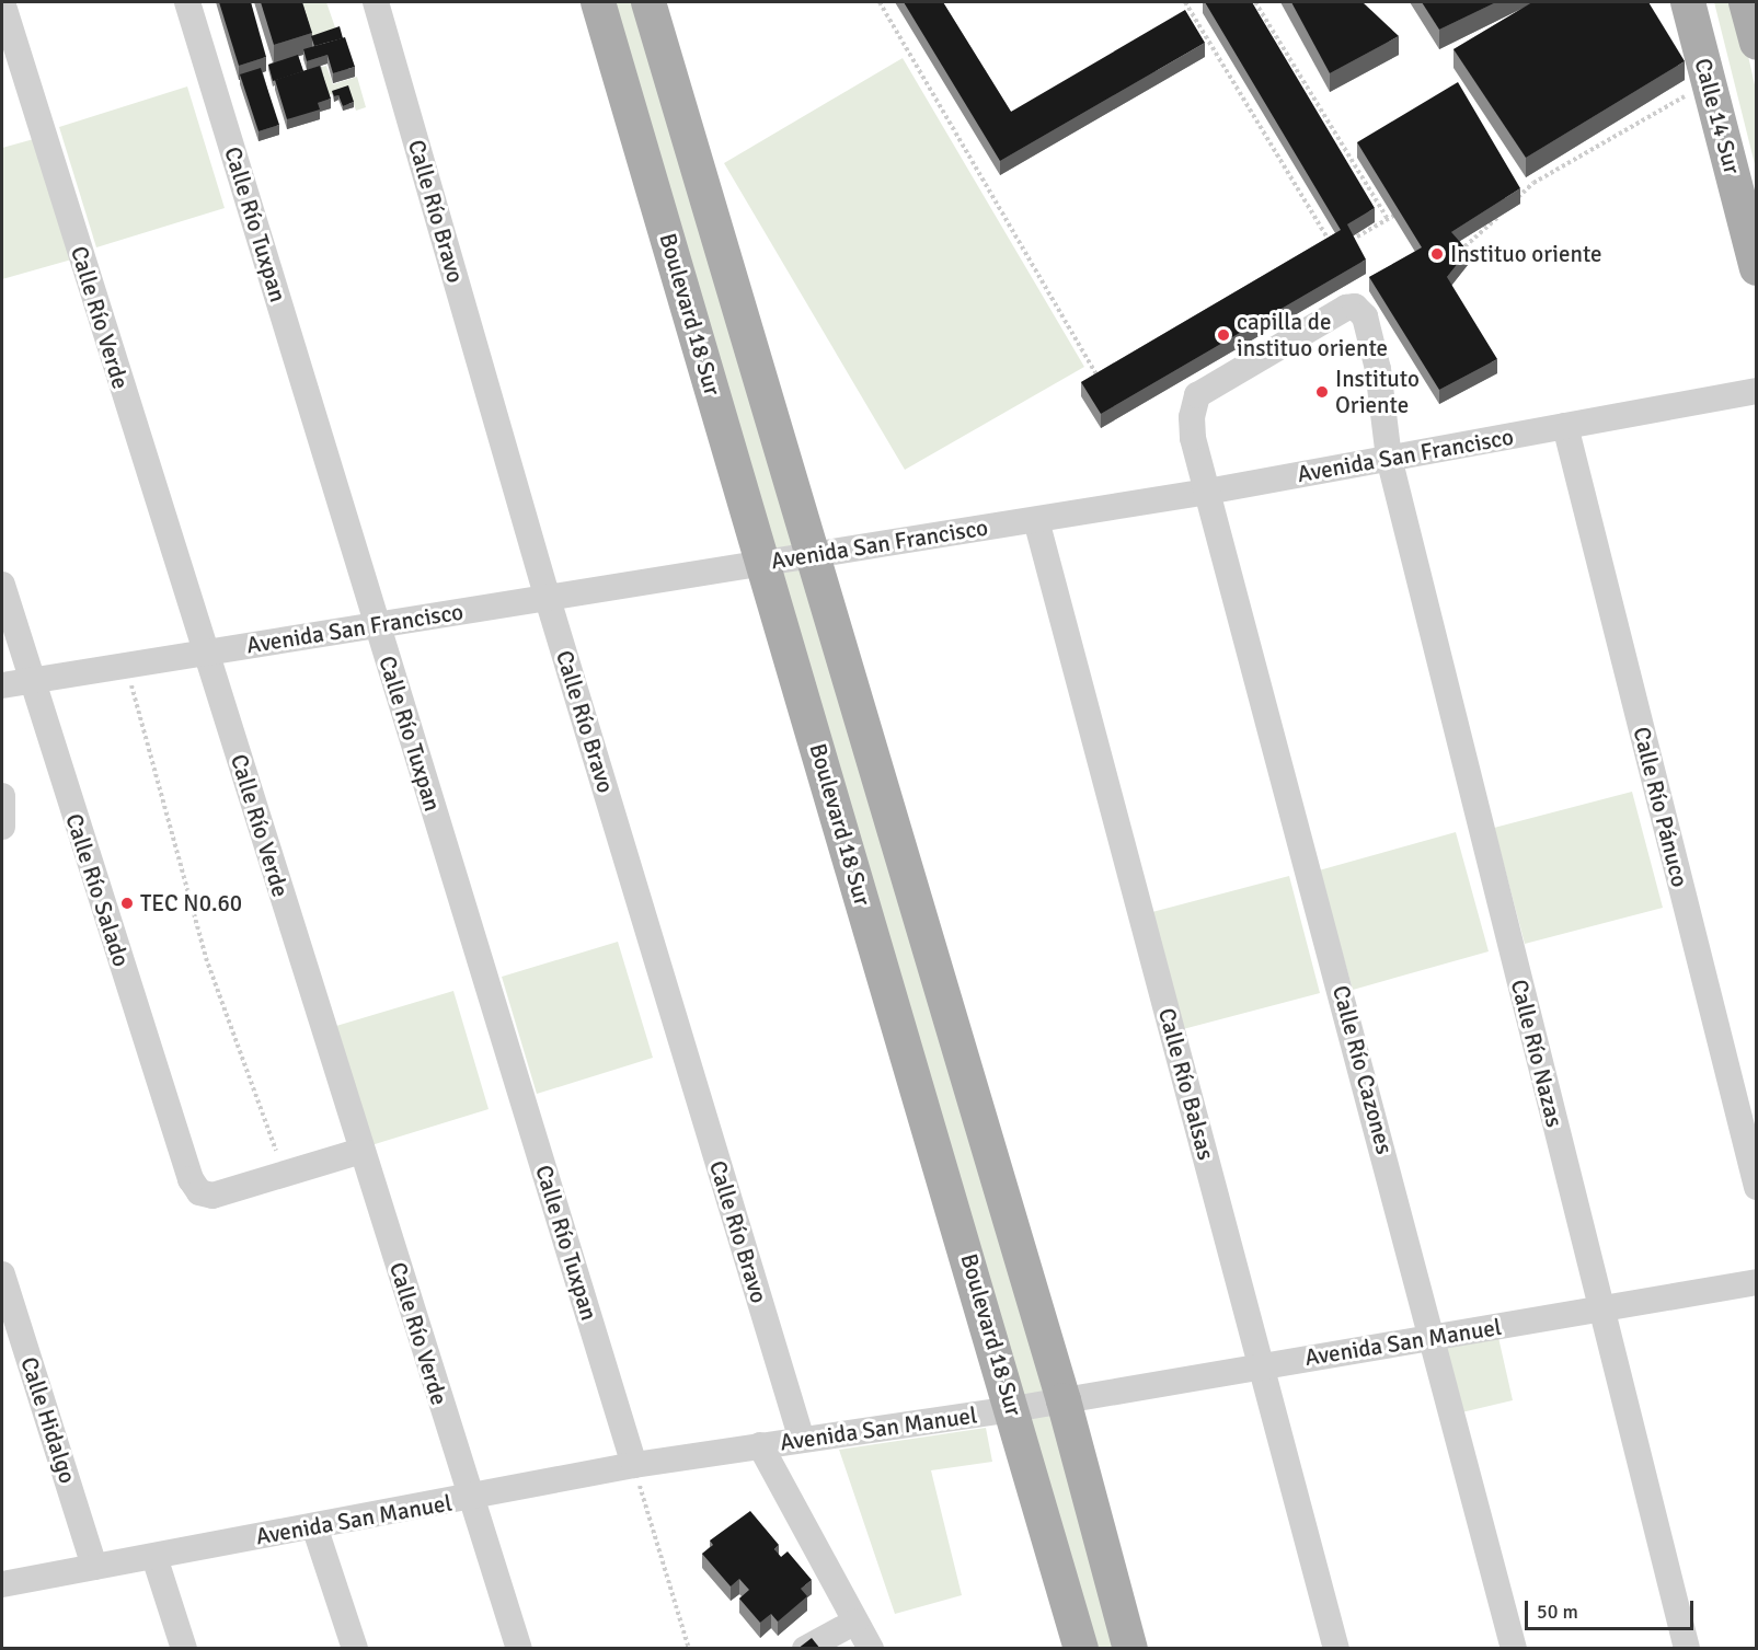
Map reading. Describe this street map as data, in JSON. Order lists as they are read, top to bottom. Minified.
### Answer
{"streets":{"main road":["Calle 14 Sur","Boulevard 18 Sur"],"street":["Calle Río Bravo","Calle Río Tuxpan","Calle Río Verde","Avenida San Francisco","Calle Río Pánuco","Calle Río Salado","Calle Río Nazas","Calle Río Cazones","Calle Río Balsas","Avenida San Manuel","Calle Hidalgo"]},"crossings":[["Calle Río Bravo","Avenida San Francisco"],["Calle Río Bravo","Avenida San Manuel"],["Calle Río Tuxpan","Avenida San Francisco"],["Calle Río Tuxpan","Avenida San Manuel"],["Boulevard 18 Sur","Avenida San Francisco"],["Boulevard 18 Sur","Avenida San Manuel"],["Calle Río Verde","Avenida San Francisco"],["Calle Río Verde","Avenida San Manuel"],["Avenida San Francisco","Calle Río Pánuco"],["Avenida San Francisco","Calle Río Salado"],["Avenida San Francisco","Calle Río Nazas"],["Avenida San Francisco","Calle Río Cazones"],["Avenida San Francisco","Calle Río Balsas"],["Calle Río Nazas","Calle Río Cazones"],["Calle Río Nazas","Avenida San Manuel"],["Calle Río Cazones","Avenida San Manuel"],["Calle Río Balsas","Avenida San Manuel"],["Avenida San Manuel","Calle Hidalgo"]],"places":["Instituo oriente","capilla de instituo oriente","Instituto Oriente","TEC N0.60"],"scale_bar":"50 m"}
